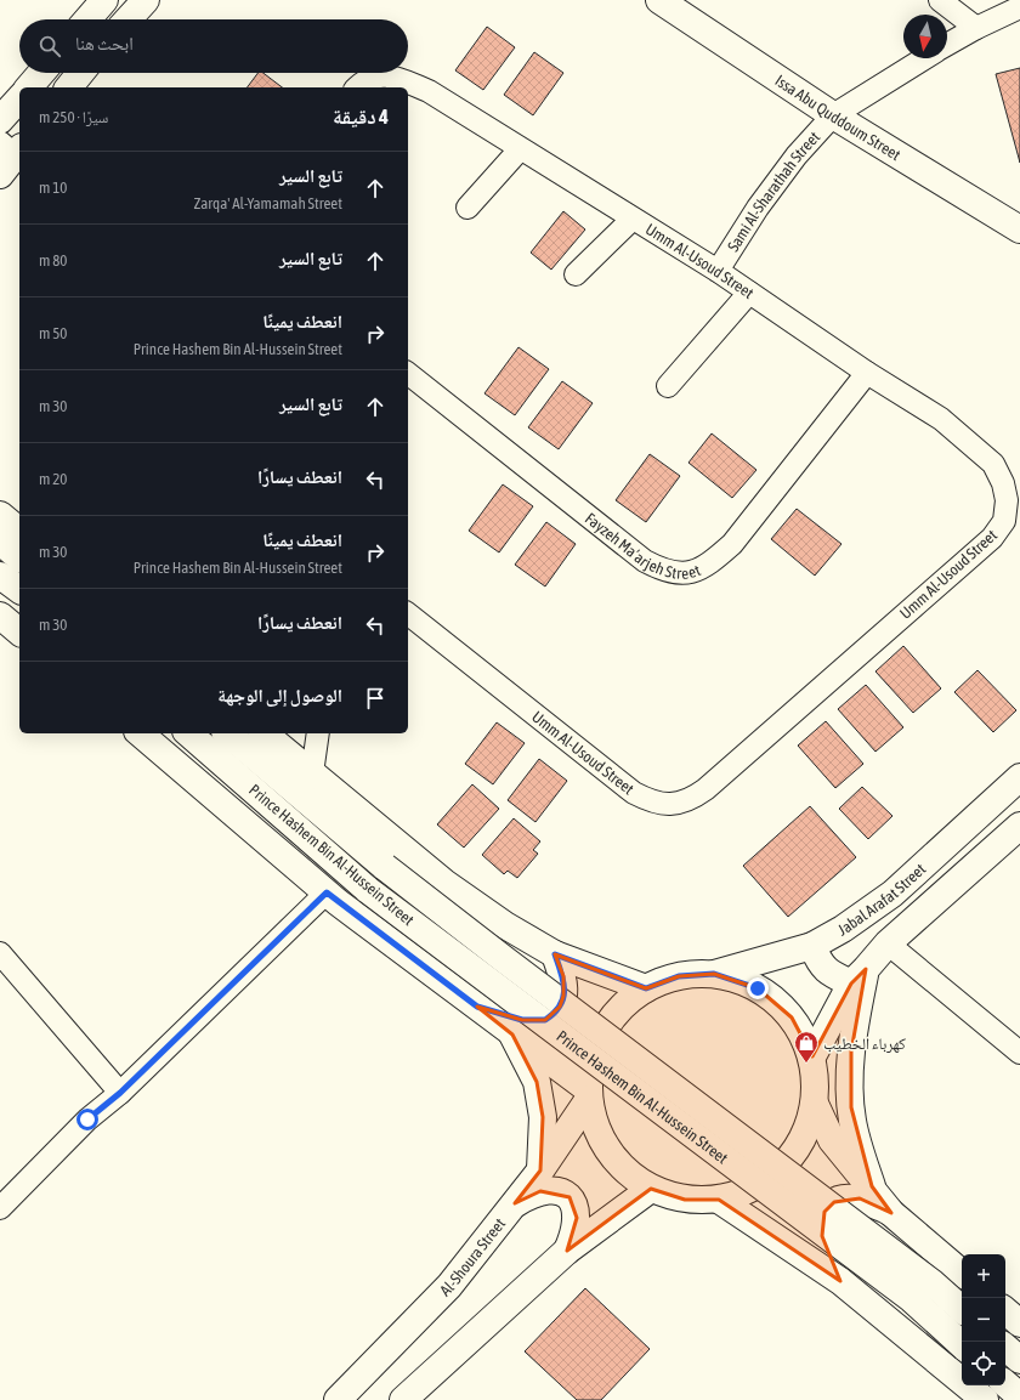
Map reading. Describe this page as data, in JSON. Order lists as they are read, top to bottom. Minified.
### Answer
{"streets":{"main road":["Issa Abu Quddoum Street","Prince Hashem Bin Al-Hussein Street","Jabal Arafat Street","Al-Shoura Street"],"street":["Sami Al-Sharathah Street","Umm Al-Usoud Street","Fayzeh Ma’arjeh Street"]},"crossings":[["Issa Abu Quddoum Street","Sami Al-Sharathah Street"],["Sami Al-Sharathah Street","Umm Al-Usoud Street"],["Umm Al-Usoud Street","Fayzeh Ma’arjeh Street"],["Prince Hashem Bin Al-Hussein Street","Al-Shoura Street"]],"places":{"shop":["كهرباء الخطيب"]},"north":"bottom","page":{"search":"ابحث هنا","heading":["4 دقيقة","سيرًا · 250 m"],"list":[["تابع السير","Zarqa' Al-Yamamah Street","10 m"],["تابع السير","80 m"],["انعطف يمينًا","Prince Hashem Bin Al-Hussein Street","50 m"],["تابع السير","30 m"],["انعطف يسارًا","20 m"],["انعطف يمينًا","Prince Hashem Bin Al-Hussein Street","30 m"],["انعطف يسارًا","30 m"],"الوصول إلى الوجهة"],"map_buttons":["+","−"]}}
